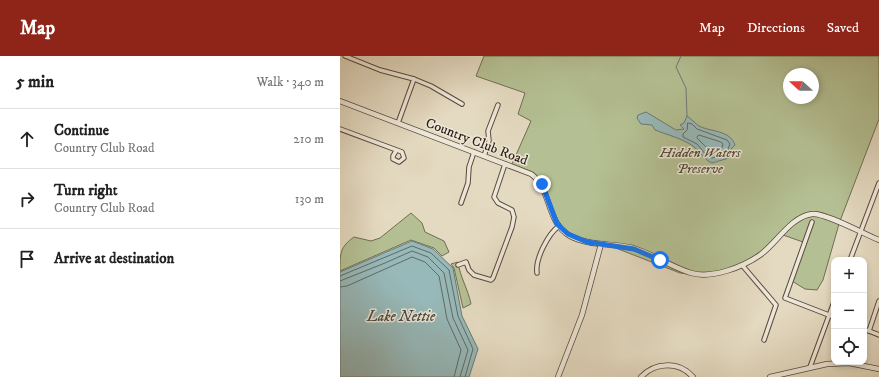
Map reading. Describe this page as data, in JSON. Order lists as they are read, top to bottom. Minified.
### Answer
{"streets":{"street":["Country Club Road"]},"water":["Lake Nettie"],"parks":["Hidden Waters Preserve"],"north":"left","page":{"header":"Map","nav":["Map","Directions","Saved"],"heading":["5 min","Walk · 340 m"],"list":[["Continue","Country Club Road","210 m"],["Turn right","Country Club Road","130 m"],"Arrive at destination"],"map_buttons":["+","−"]}}
